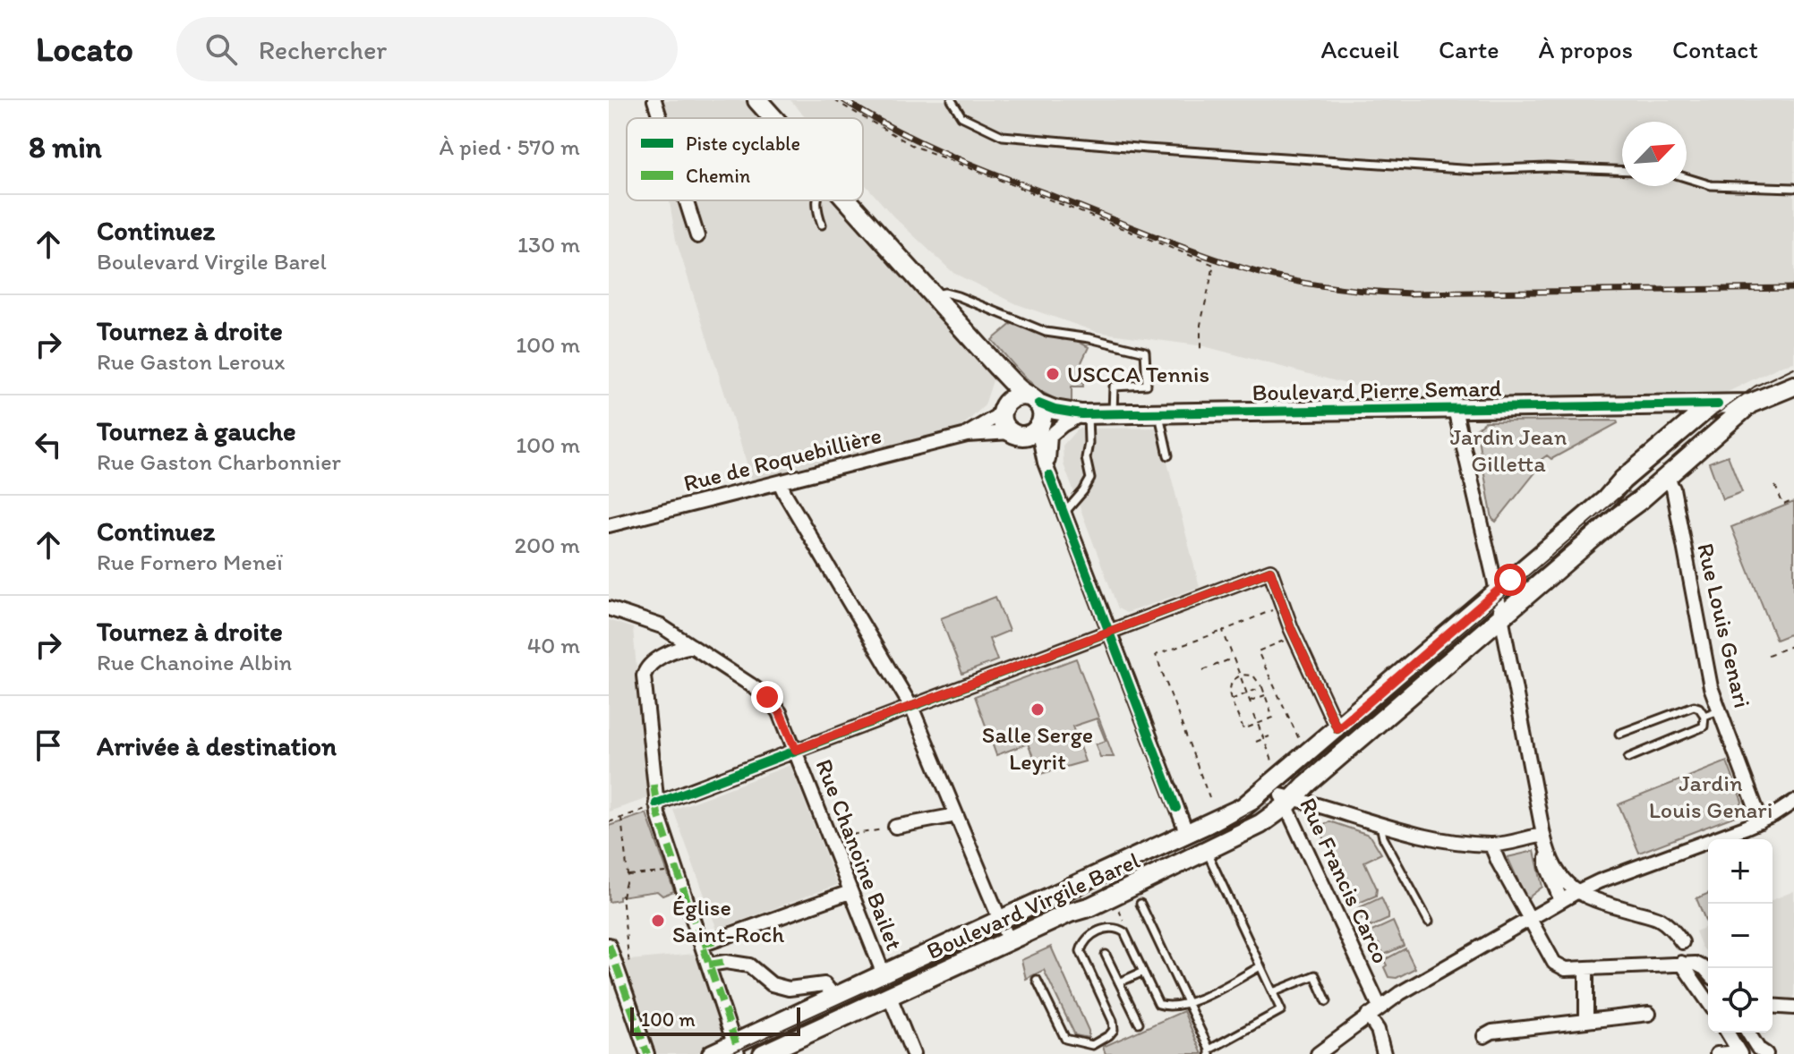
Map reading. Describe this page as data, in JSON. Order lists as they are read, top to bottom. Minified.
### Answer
{"streets":{"main road":["Boulevard Pierre Semard","Boulevard Virgile Barel"],"street":["Rue de Roquebillière","Rue Louis Genari","Rue Chanoine Bailet","Rue Francis Carco"]},"crossings":[["Boulevard Pierre Semard","Rue de Roquebillière"],["Boulevard Pierre Semard","Boulevard Virgile Barel"],["Rue Louis Genari","Boulevard Virgile Barel"],["Rue Chanoine Bailet","Boulevard Virgile Barel"],["Rue Francis Carco","Boulevard Virgile Barel"]],"parks":["Jardin Jean Gilletta","Jardin Louis Genari"],"places":["USCCA Tennis","Salle Serge Leyrit","Église Saint-Roch"],"legend":["Piste cyclable","Chemin"],"scale_bar":"100 m","north":"top right","page":{"header":"Locato","search":"Rechercher","nav":["Accueil","Carte","À propos","Contact"],"heading":["8 min","À pied · 570 m"],"list":[["Continuez","Boulevard Virgile Barel","130 m"],["Tournez à droite","Rue Gaston Leroux","100 m"],["Tournez à gauche","Rue Gaston Charbonnier","100 m"],["Continuez","Rue Fornero Meneï","200 m"],["Tournez à droite","Rue Chanoine Albin","40 m"],"Arrivée à destination"],"map_buttons":["+","−"],"scale":"100 m"}}
